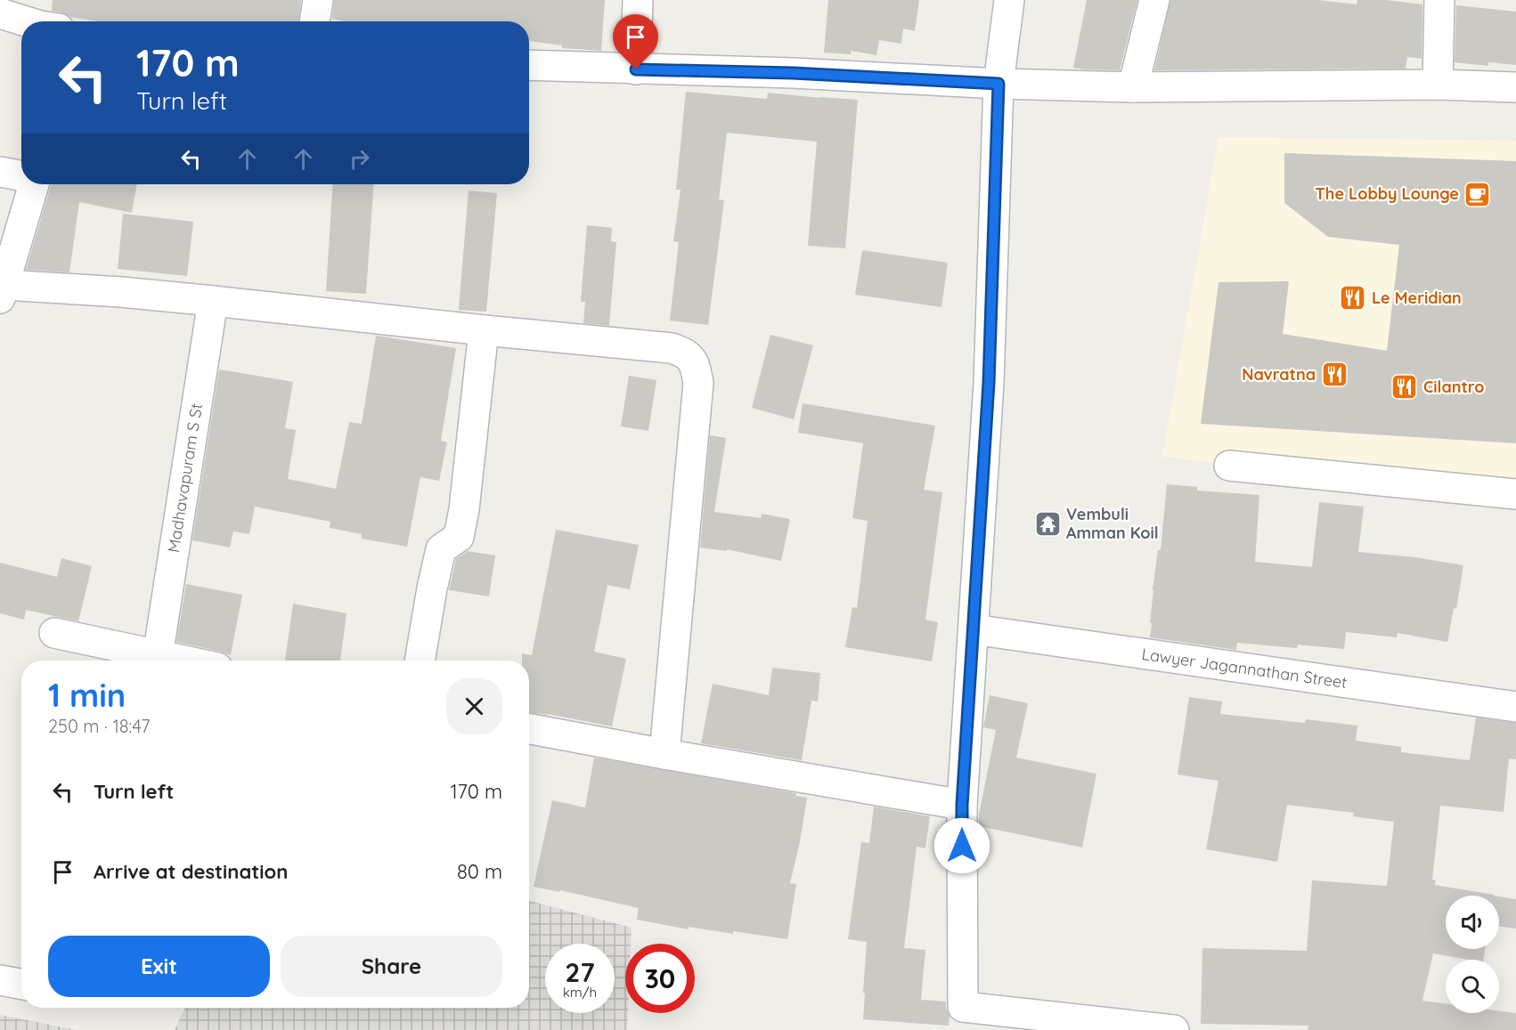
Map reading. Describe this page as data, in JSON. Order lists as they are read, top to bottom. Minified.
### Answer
{"streets":{"street":["Madhavapuram S St","Lawyer Jagannathan Street"]},"places":{"cafe":["The Lobby Lounge"],"restaurant":["Le Meridian","Navratna","Cilantro"],"temple":["Vembuli Amman Koil"]},"page":{"turn":["170 m","Turn left"],"heading":["1 min","250 m · 18:47"],"list":[{"name":"Turn left","value":"170 m"},{"name":"Arrive at destination","value":"80 m"}],"buttons":["Exit","Share"],"speed":"27 km/h","limit":"30"}}
